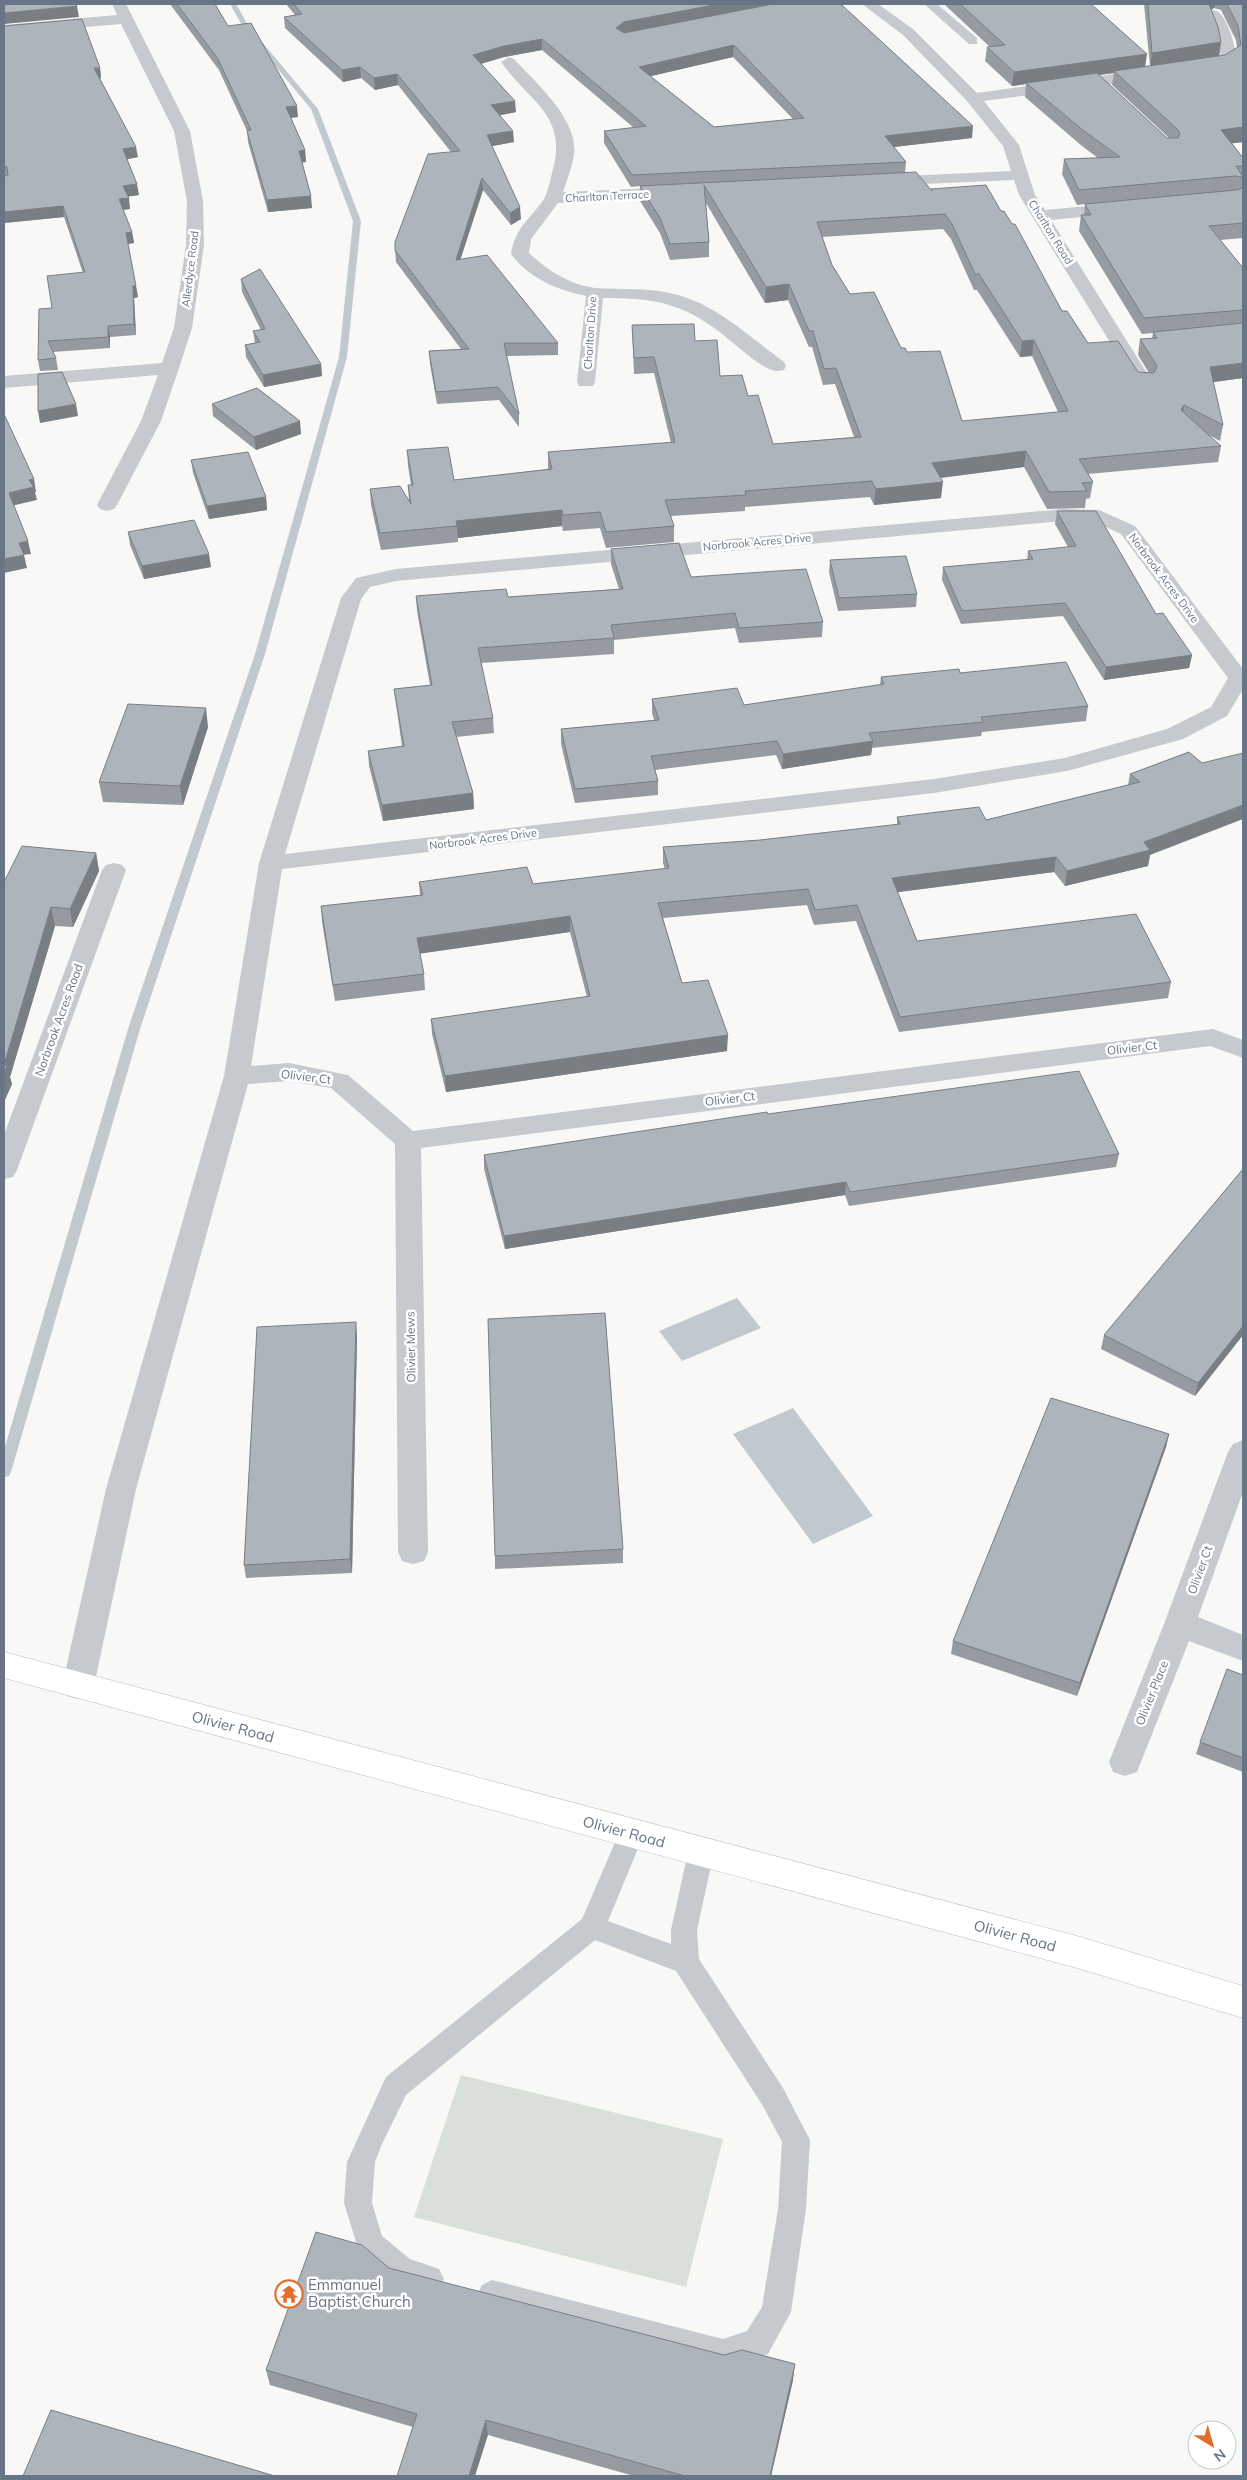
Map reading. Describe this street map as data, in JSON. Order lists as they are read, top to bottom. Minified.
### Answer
{"streets":{"main road":["Olivier Road"],"street":["Charlton Terrace","Charlton Road","Allerdyce Road","Charlton Drive","Norbrook Acres Drive","Norbrook Acres Road","Olivier Ct","Olivier Mews","Olivier Place"]},"crossings":[["Charlton Terrace","Charlton Drive"],["Olivier Ct","Olivier Mews"],["Olivier Ct","Olivier Place"]],"places":{"temple":["Emmanuel Baptist Church"]},"north":"bottom right"}
